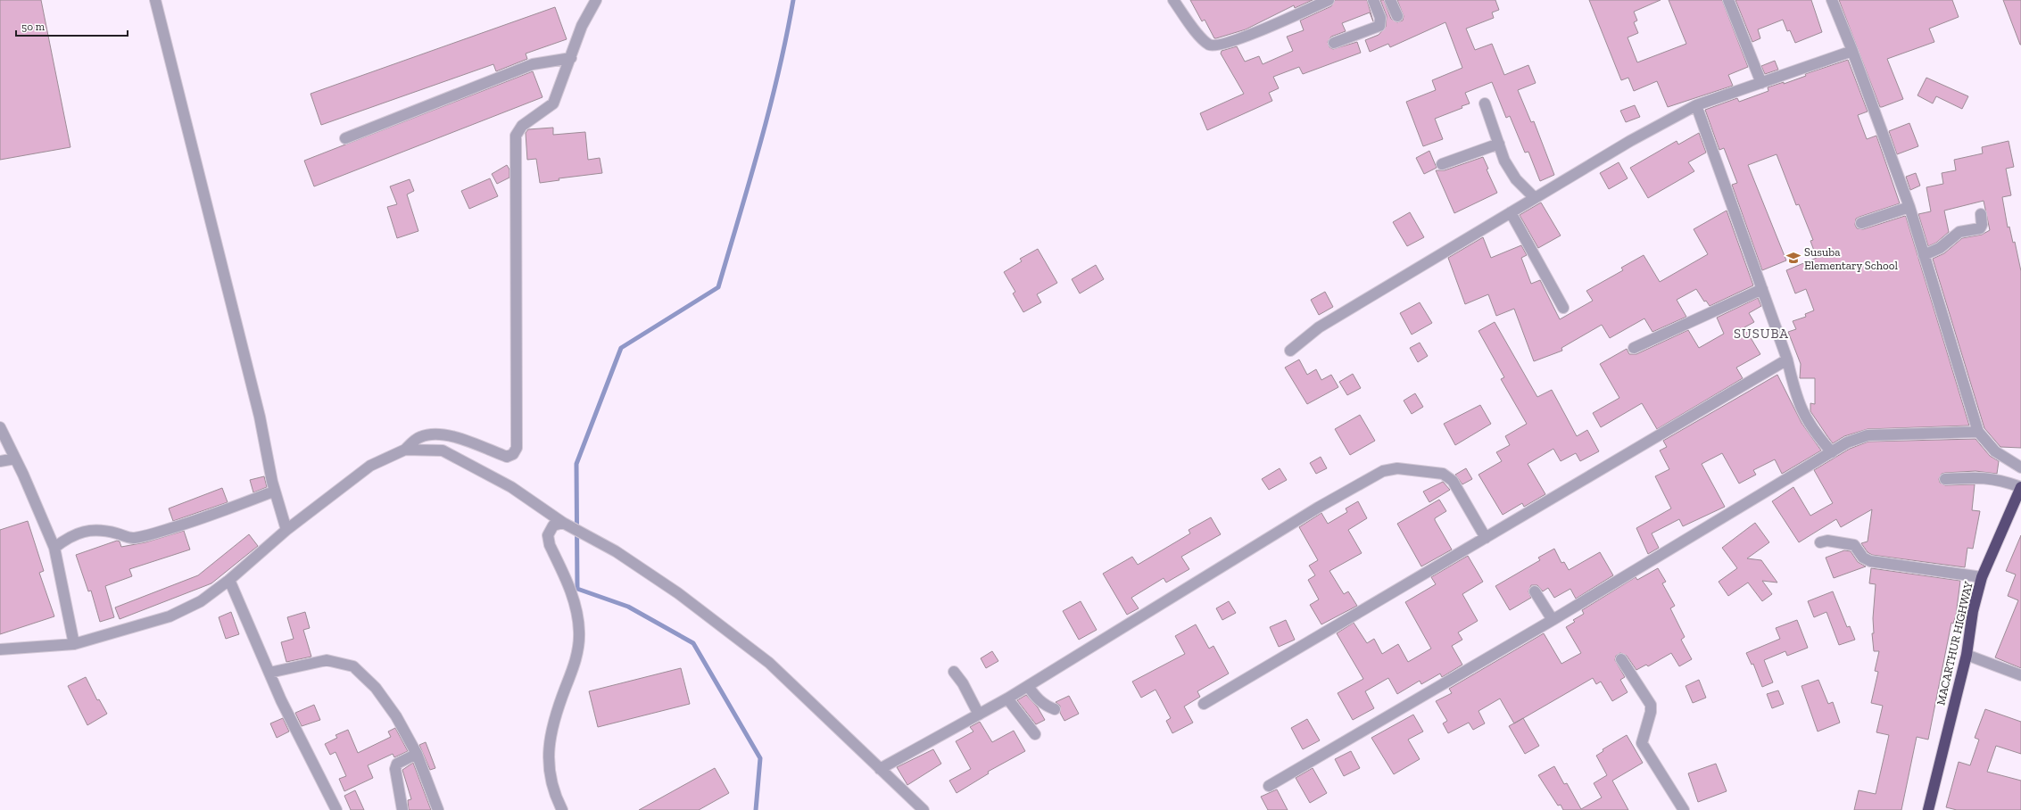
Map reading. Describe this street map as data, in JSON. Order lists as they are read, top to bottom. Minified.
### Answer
{"streets":{"highway":["MACARTHUR HIGHWAY"]},"districts":["SUSUBA"],"places":{"school or university":["Susuba Elementary School"]},"scale_bar":"50 m"}
